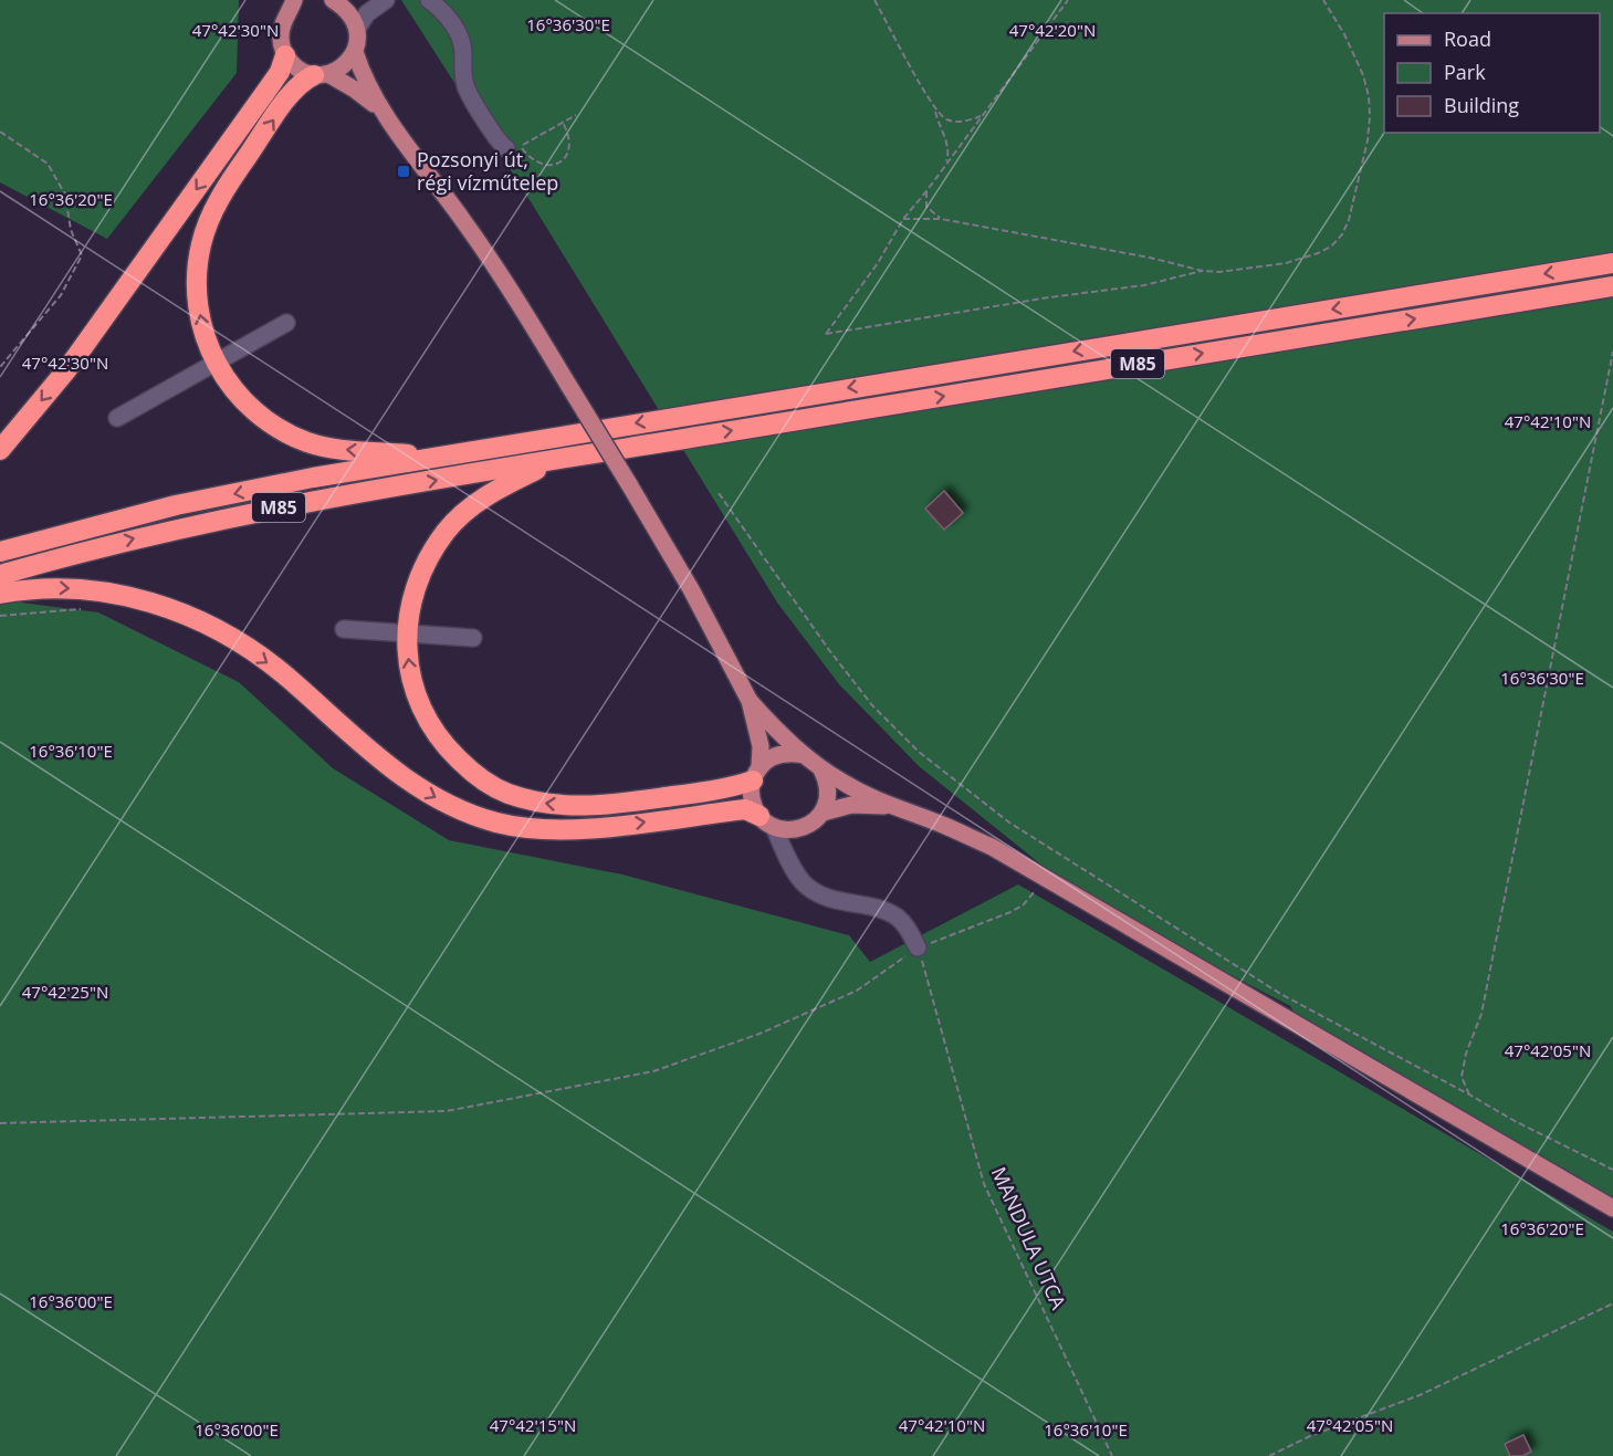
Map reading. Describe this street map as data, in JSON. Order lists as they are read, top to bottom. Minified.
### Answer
{"streets":{"highway":["M85"],"path":["MANDULA UTCA"]},"places":{"transit":["Pozsonyi út, régi vízműtelep"]},"legend":["Road","Park","Building"],"coordinates":["16°36'30\"E","47°42'30\"N","47°42'20\"N","16°36'20\"E","47°42'10\"N","16°36'10\"E","47°42'25\"N","47°42'05\"N","16°36'00\"E","47°42'15\"N"]}
